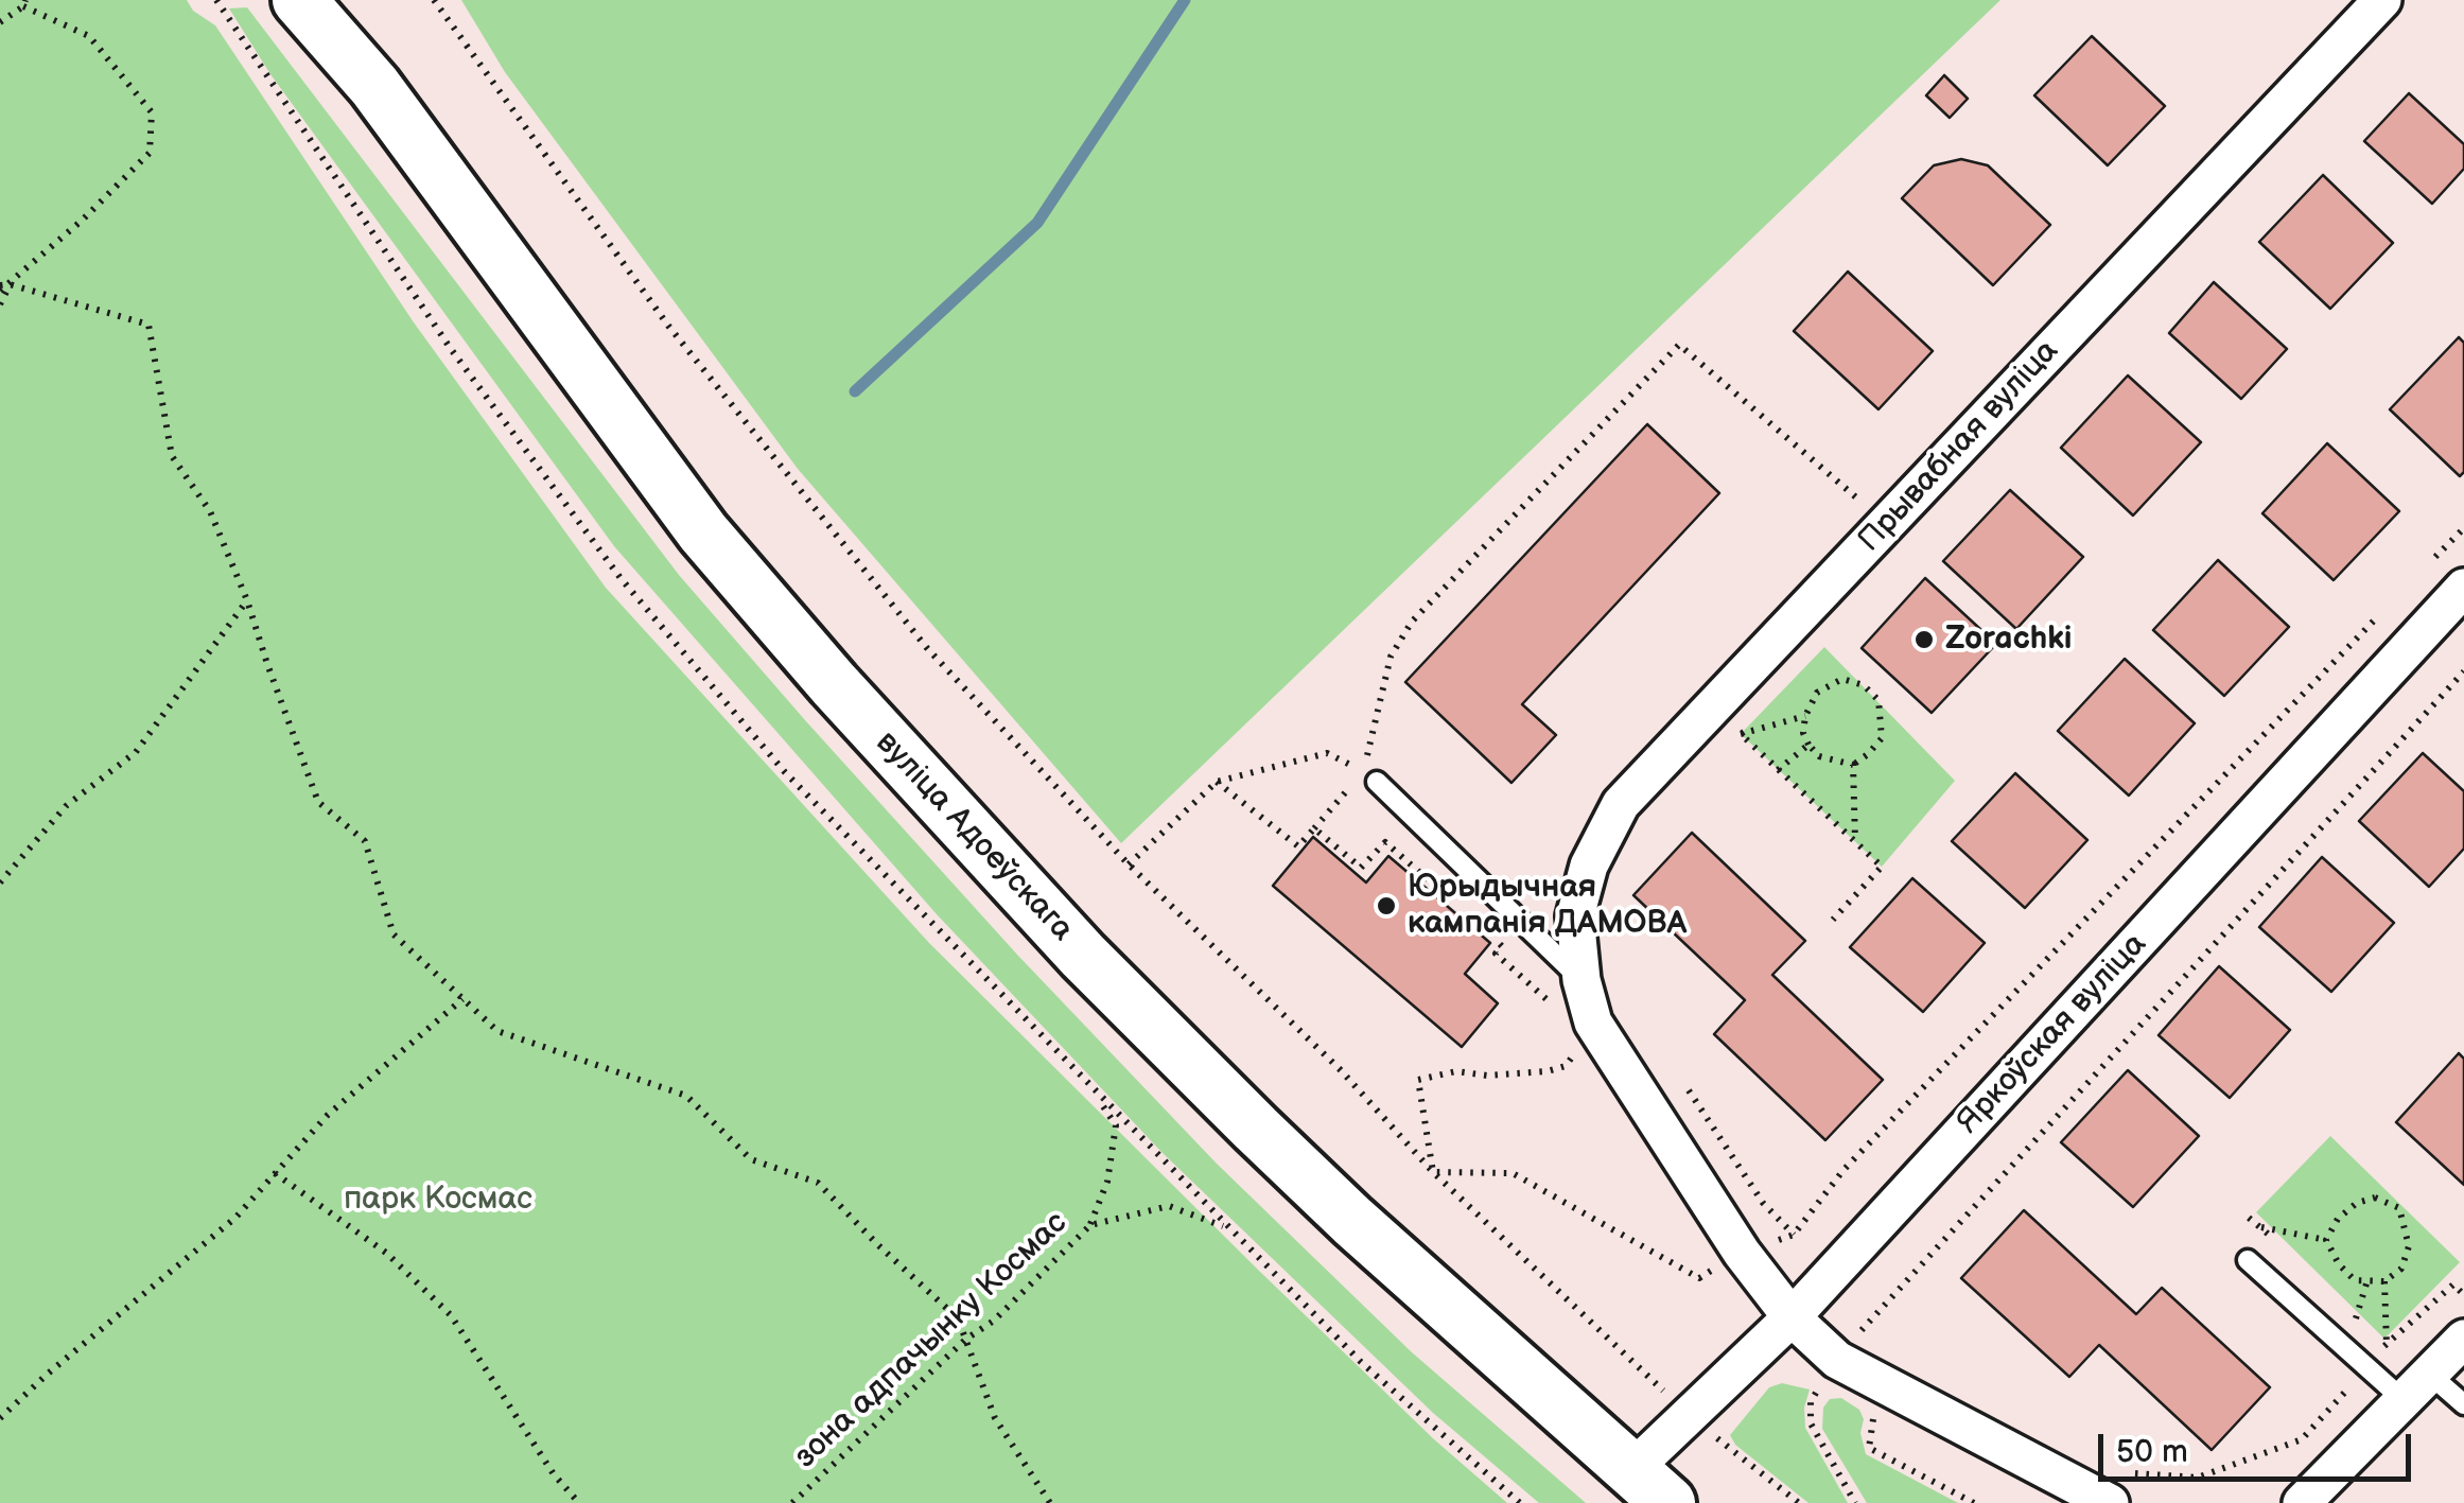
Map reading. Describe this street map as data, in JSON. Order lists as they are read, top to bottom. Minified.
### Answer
{"streets":{"main road":["вуліца Адоеўскага"],"street":["Прывабная вуліца","Яркоўская вуліца"],"path":["зона адпачынку Космас"]},"crossings":[["вуліца Адоеўскага","Яркоўская вуліца"]],"parks":["парк Космас"],"places":["Zorachki","Юрыдычная кампанія ДАМОВА"],"scale_bar":"50 m"}
